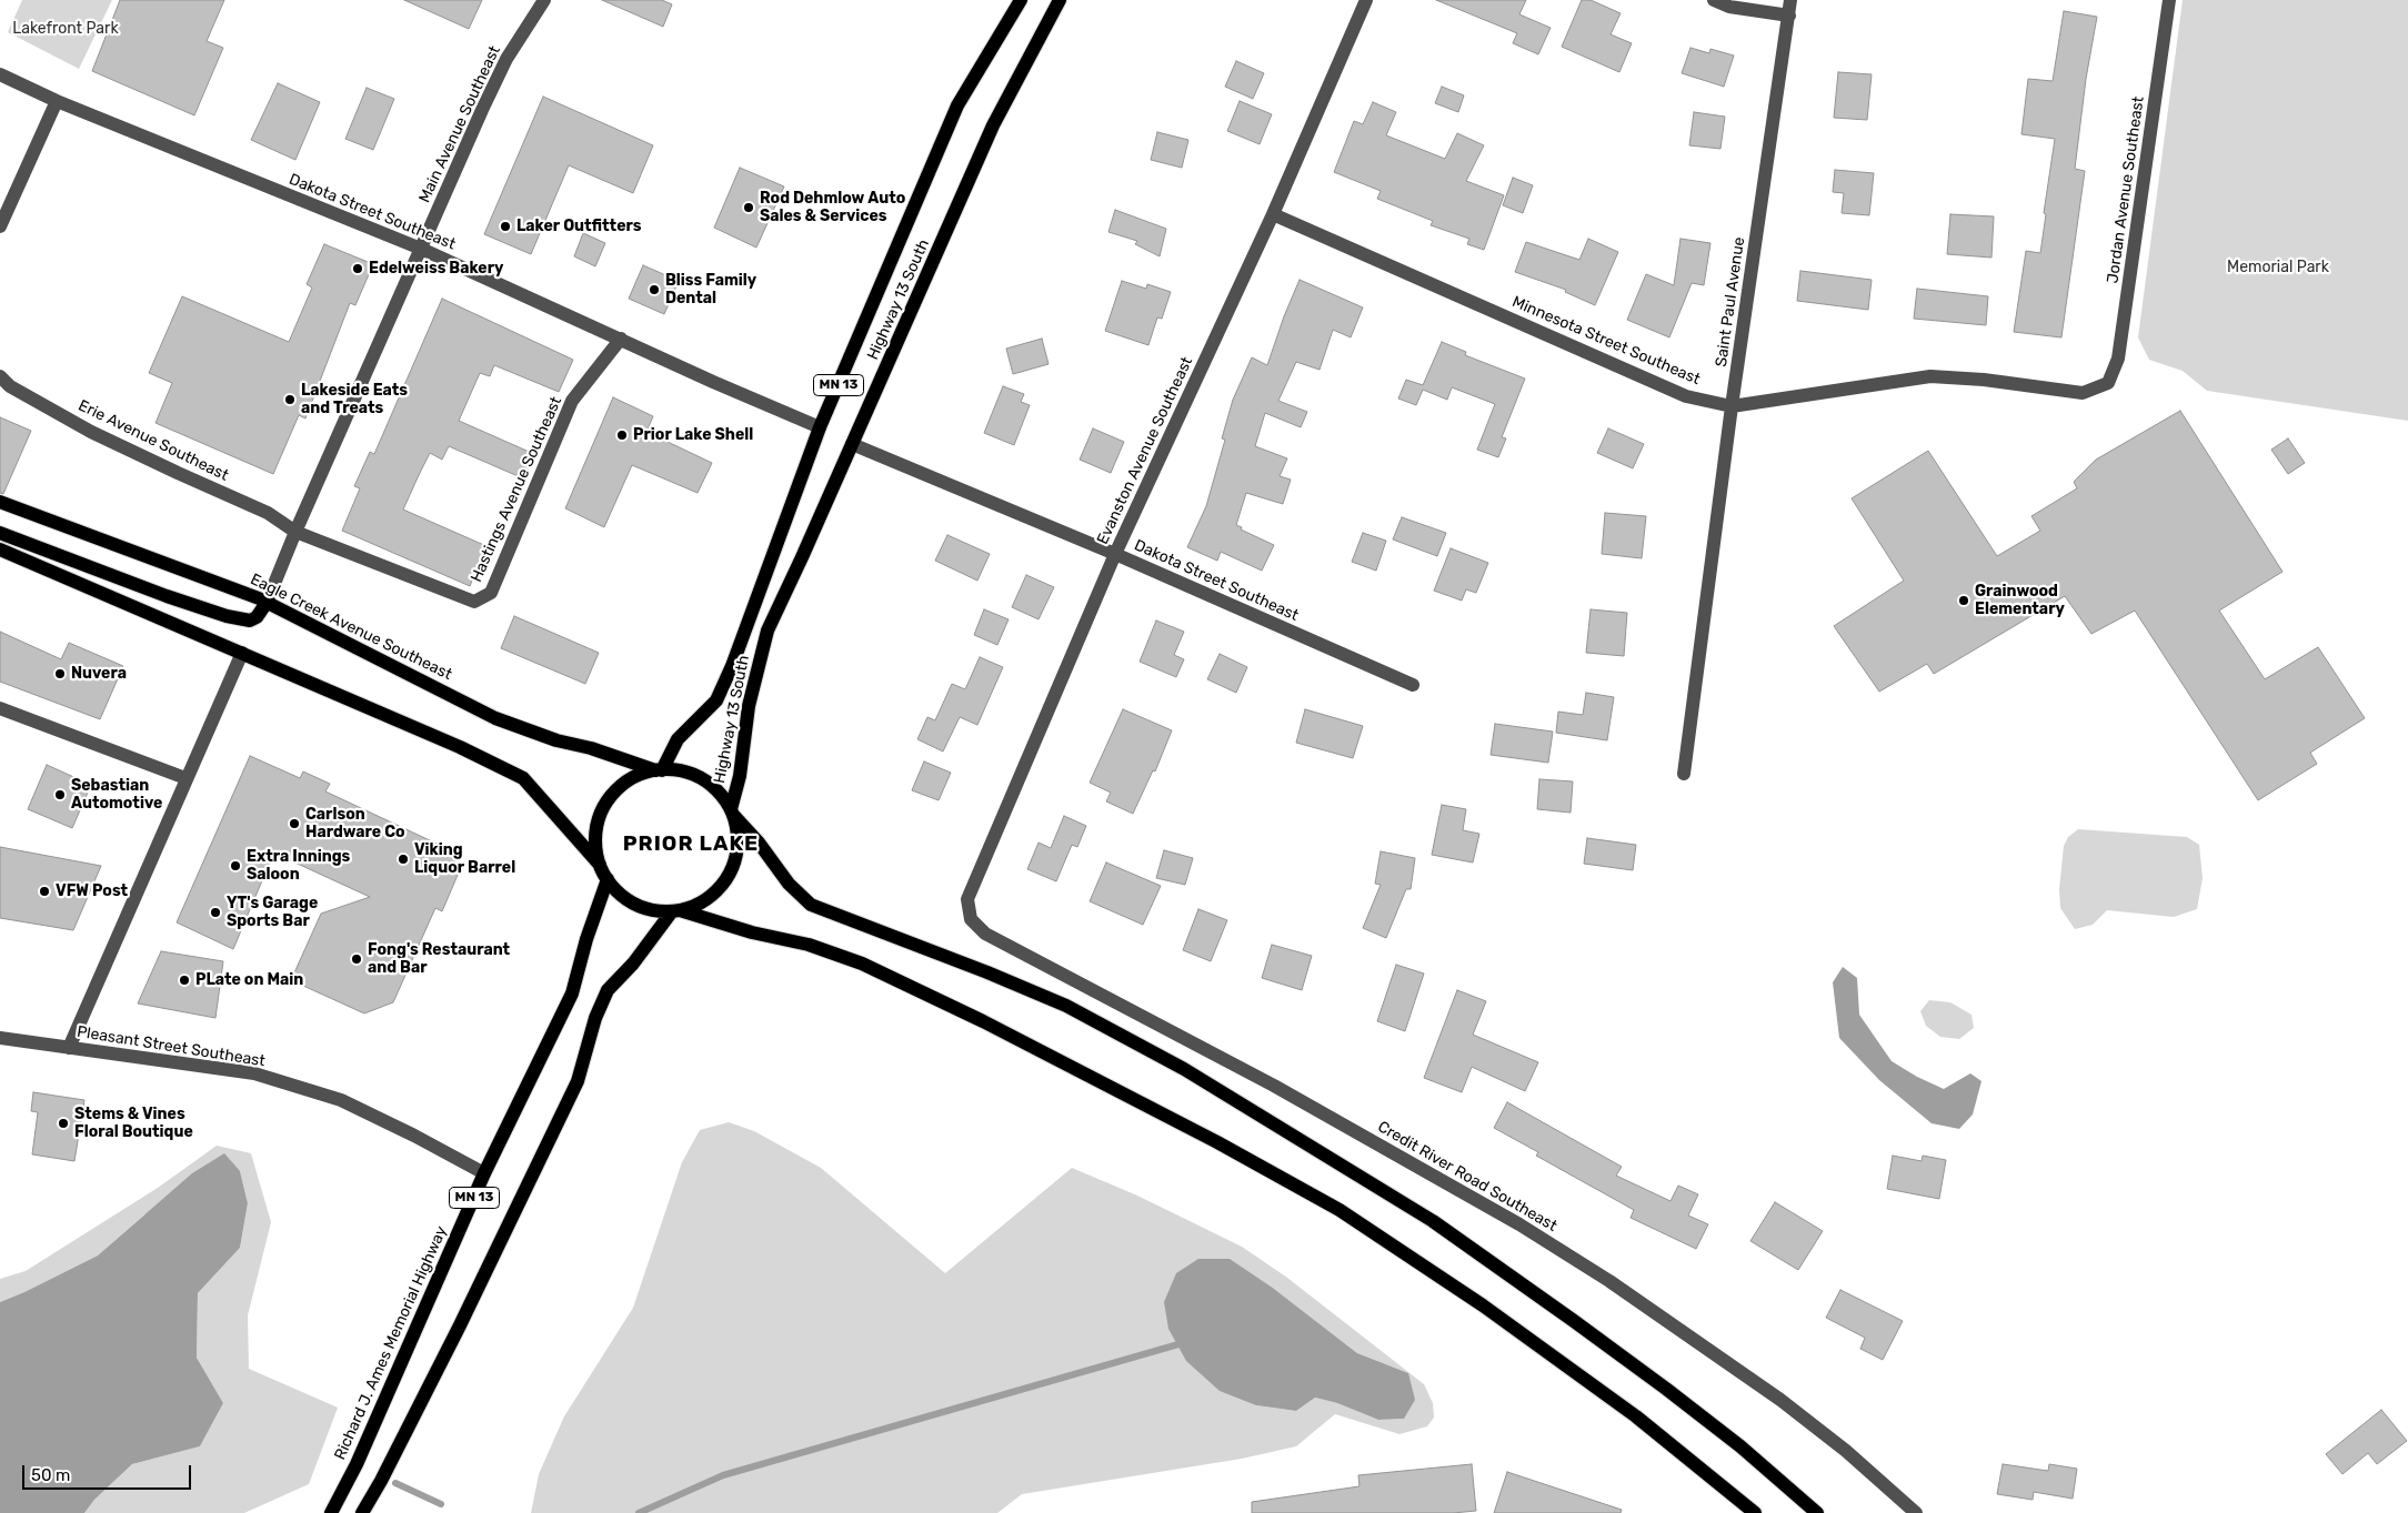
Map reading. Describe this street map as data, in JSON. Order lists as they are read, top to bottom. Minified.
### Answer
{"streets":{"main road":["Highway 13 South","MN 13","Eagle Creek Avenue Southeast","Richard J. Ames Memorial Highway"],"street":["Main Avenue Southeast","Jordan Avenue Southeast","Dakota Street Southeast","Saint Paul Avenue","Minnesota Street Southeast","Erie Avenue Southeast","Evanston Avenue Southeast","Hastings Avenue Southeast","Pleasant Street Southeast","Credit River Road Southeast"]},"crossings":[["Main Avenue Southeast","Dakota Street Southeast"],["Main Avenue Southeast","Erie Avenue Southeast"],["Main Avenue Southeast","Hastings Avenue Southeast"],["Main Avenue Southeast","Eagle Creek Avenue Southeast"],["Jordan Avenue Southeast","Minnesota Street Southeast"],["Dakota Street Southeast","Highway 13 South"],["Dakota Street Southeast","Evanston Avenue Southeast"],["Dakota Street Southeast","Hastings Avenue Southeast"],["Highway 13 South","MN 13"],["Highway 13 South","Eagle Creek Avenue Southeast"],["Highway 13 South","Richard J. Ames Memorial Highway"],["Saint Paul Avenue","Minnesota Street Southeast"],["Minnesota Street Southeast","Evanston Avenue Southeast"],["MN 13","Eagle Creek Avenue Southeast"],["MN 13","Richard J. Ames Memorial Highway"],["Erie Avenue Southeast","Hastings Avenue Southeast"],["Evanston Avenue Southeast","Credit River Road Southeast"],["Eagle Creek Avenue Southeast","Richard J. Ames Memorial Highway"],["Pleasant Street Southeast","Richard J. Ames Memorial Highway"]],"districts":["PRIOR LAKE"],"parks":["Lakefront Park","Memorial Park"],"places":["Rod Dehmlow Auto Sales & Services","Laker Outfitters","Edelweiss Bakery","Bliss Family Dental","Lakeside Eats and Treats","Prior Lake Shell","Grainwood Elementary","Nuvera","Sebastian Automotive","Carlson Hardware Co","Viking Liquor Barrel","Extra Innings Saloon","VFW Post","YT's Garage Sports Bar","Fong's Restaurant and Bar","PLate on Main","Stems & Vines Floral Boutique"],"scale_bar":"50 m"}
